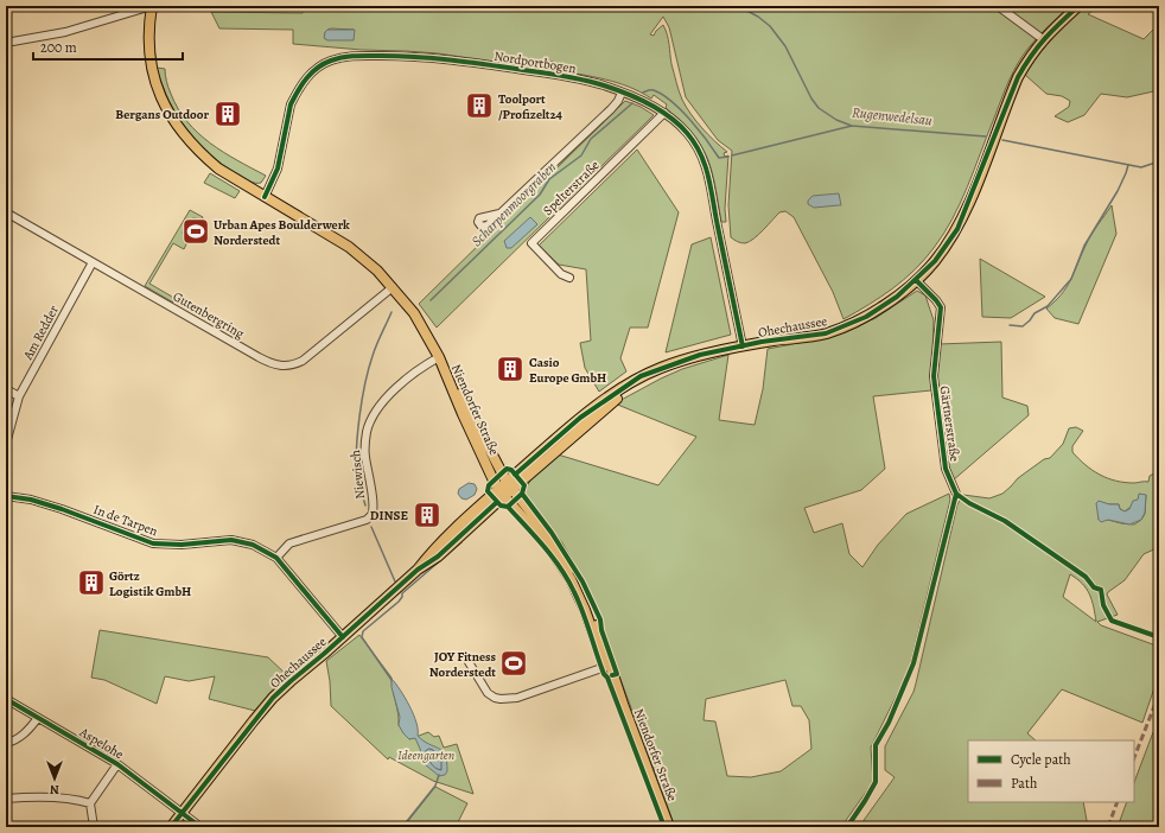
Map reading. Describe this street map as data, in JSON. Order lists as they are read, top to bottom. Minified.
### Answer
{"streets":{"main road":["Ohechaussee","Niendorfer Straße"],"street":["Nordportbogen","Spelterstraße","Gutenbergring","Am Redder","Gärtnerstraße","Niewisch","In de Tarpen","Aspelohe"]},"crossings":[["Nordportbogen","Spelterstraße"],["Nordportbogen","Ohechaussee"],["Nordportbogen","Niendorfer Straße"],["Gutenbergring","Am Redder"],["Gutenbergring","Niendorfer Straße"],["Ohechaussee","Niendorfer Straße"],["Ohechaussee","Gärtnerstraße"],["Ohechaussee","In de Tarpen"],["Ohechaussee","Aspelohe"],["Niendorfer Straße","Niewisch"],["Niewisch","In de Tarpen"]],"water":["Rugenwedelsau","Scharpenmoorgraben"],"parks":["Ideengarten"],"places":{"building":["Toolport /Profizelt24","Bergans Outdoor","Casio Europe GmbH","DINSE","Görtz Logistik GmbH"],"sports":["Urban Apes Boulderwerk Norderstedt","JOY Fitness Norderstedt"]},"legend":["Cycle path","Path"],"scale_bar":"200 m","north":"bottom"}
